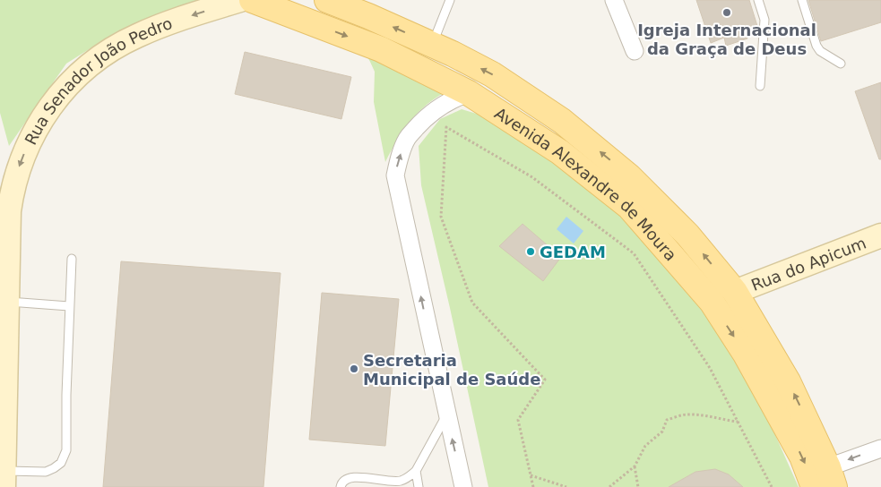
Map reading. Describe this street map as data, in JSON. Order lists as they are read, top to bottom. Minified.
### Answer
{"streets":{"main road":["Rua Senador João Pedro","Avenida Alexandre de Moura","Rua do Apicum"]},"crossings":[["Avenida Alexandre de Moura","Rua do Apicum"]],"one_way":["Rua Senador João Pedro"],"places":["Igreja Internacional da Graça de Deus","GEDAM","Secretaria Municipal de Saúde"]}
